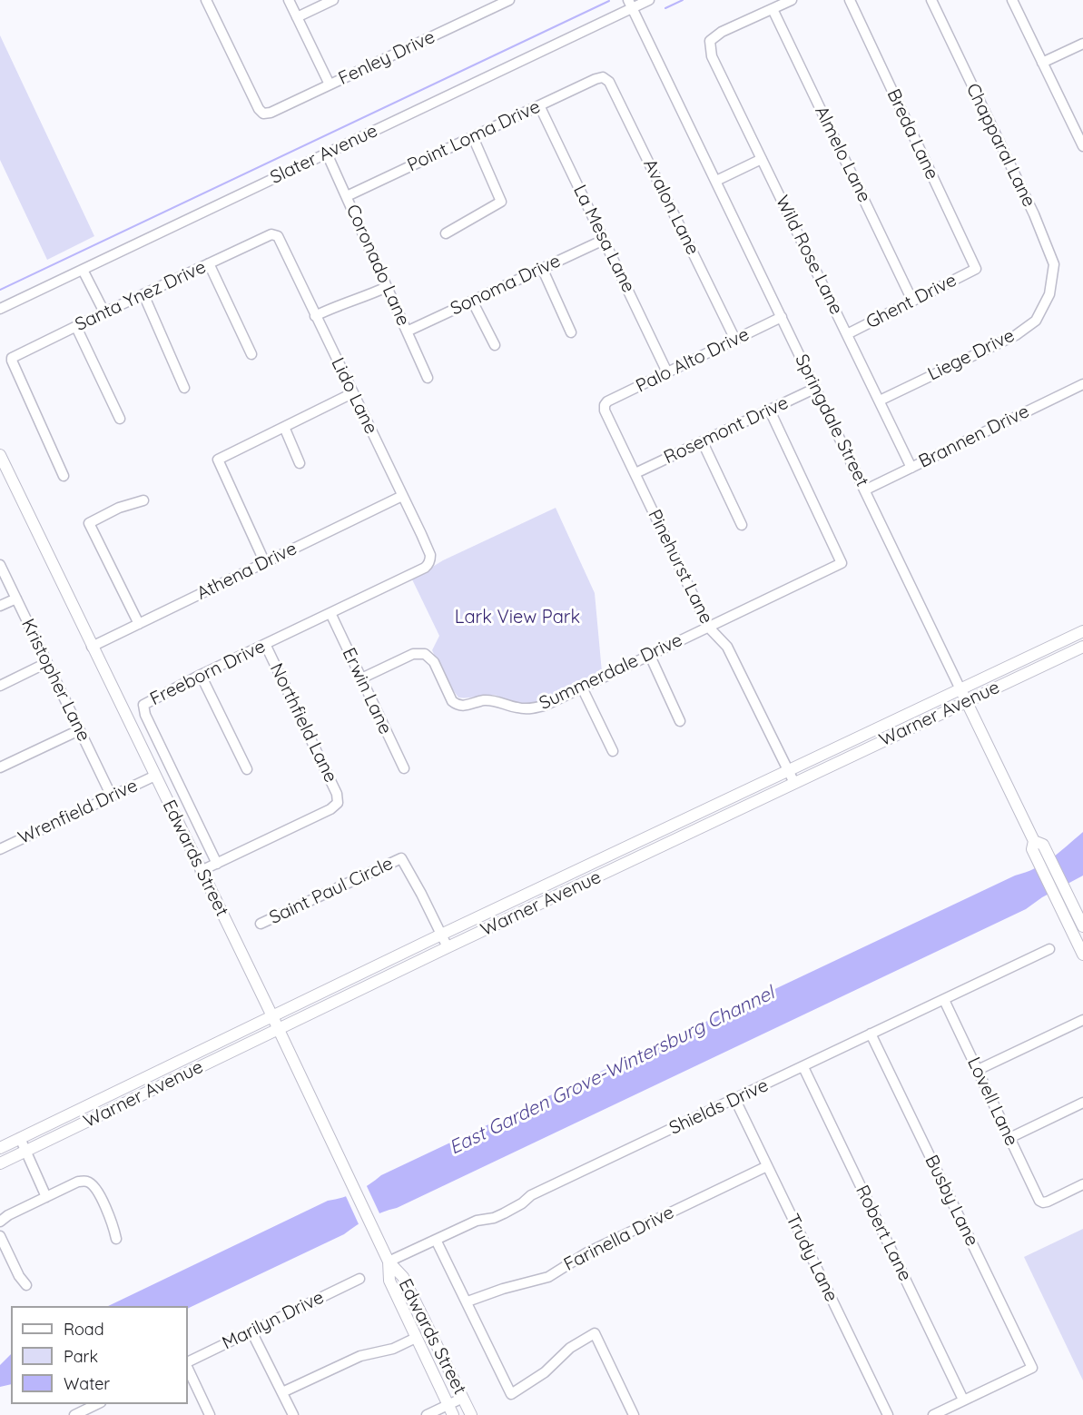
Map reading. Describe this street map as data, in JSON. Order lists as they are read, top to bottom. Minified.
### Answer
{"streets":{"main road":["Springdale Street","Warner Avenue","Edwards Street"],"street":["Fenley Drive","Breda Lane","Point Loma Drive","Chapparal Lane","Slater Avenue","Almelo Lane","Avalon Lane","La Mesa Lane","Wild Rose Lane","Coronado Lane","Sonoma Drive","Santa Ynez Drive","Ghent Drive","Liege Drive","Palo Alto Drive","Lido Lane","Rosemont Drive","Brannen Drive","Pinehurst Lane","Athena Drive","Summerdale Drive","Freeborn Drive","Kristopher Lane","Erwin Lane","Northfield Lane","Wrenfield Drive","Saint Paul Circle","Lovell Lane","Shields Drive","Busby Lane","Robert Lane","Farinella Drive","Trudy Lane","Marilyn Drive"]},"crossings":[["Breda Lane","Ghent Drive"],["Point Loma Drive","Avalon Lane"],["Point Loma Drive","La Mesa Lane"],["Point Loma Drive","Coronado Lane"],["Chapparal Lane","Liege Drive"],["Slater Avenue","Coronado Lane"],["Slater Avenue","Springdale Street"],["Almelo Lane","Wild Rose Lane"],["Almelo Lane","Ghent Drive"],["Avalon Lane","Palo Alto Drive"],["La Mesa Lane","Sonoma Drive"],["La Mesa Lane","Palo Alto Drive"],["Wild Rose Lane","Ghent Drive"],["Wild Rose Lane","Liege Drive"],["Wild Rose Lane","Brannen Drive"],["Coronado Lane","Sonoma Drive"],["Santa Ynez Drive","Lido Lane"],["Palo Alto Drive","Springdale Street"],["Palo Alto Drive","Pinehurst Lane"],["Lido Lane","Athena Drive"],["Lido Lane","Freeborn Drive"],["Springdale Street","Rosemont Drive"],["Springdale Street","Brannen Drive"],["Springdale Street","Warner Avenue"],["Rosemont Drive","Pinehurst Lane"],["Rosemont Drive","Summerdale Drive"],["Pinehurst Lane","Summerdale Drive"],["Pinehurst Lane","Warner Avenue"],["Athena Drive","Edwards Street"],["Summerdale Drive","Erwin Lane"],["Freeborn Drive","Erwin Lane"],["Freeborn Drive","Northfield Lane"],["Kristopher Lane","Wrenfield Drive"],["Warner Avenue","Edwards Street"],["Warner Avenue","Saint Paul Circle"],["Wrenfield Drive","Edwards Street"],["Edwards Street","Shields Drive"],["Lovell Lane","Shields Drive"],["Shields Drive","Busby Lane"],["Shields Drive","Robert Lane"],["Shields Drive","Trudy Lane"],["Busby Lane","Robert Lane"],["Farinella Drive","Trudy Lane"]],"water":["East Garden Grove-Wintersburg Channel"],"parks":["Lark View Park"],"legend":["Road","Park","Water"]}
